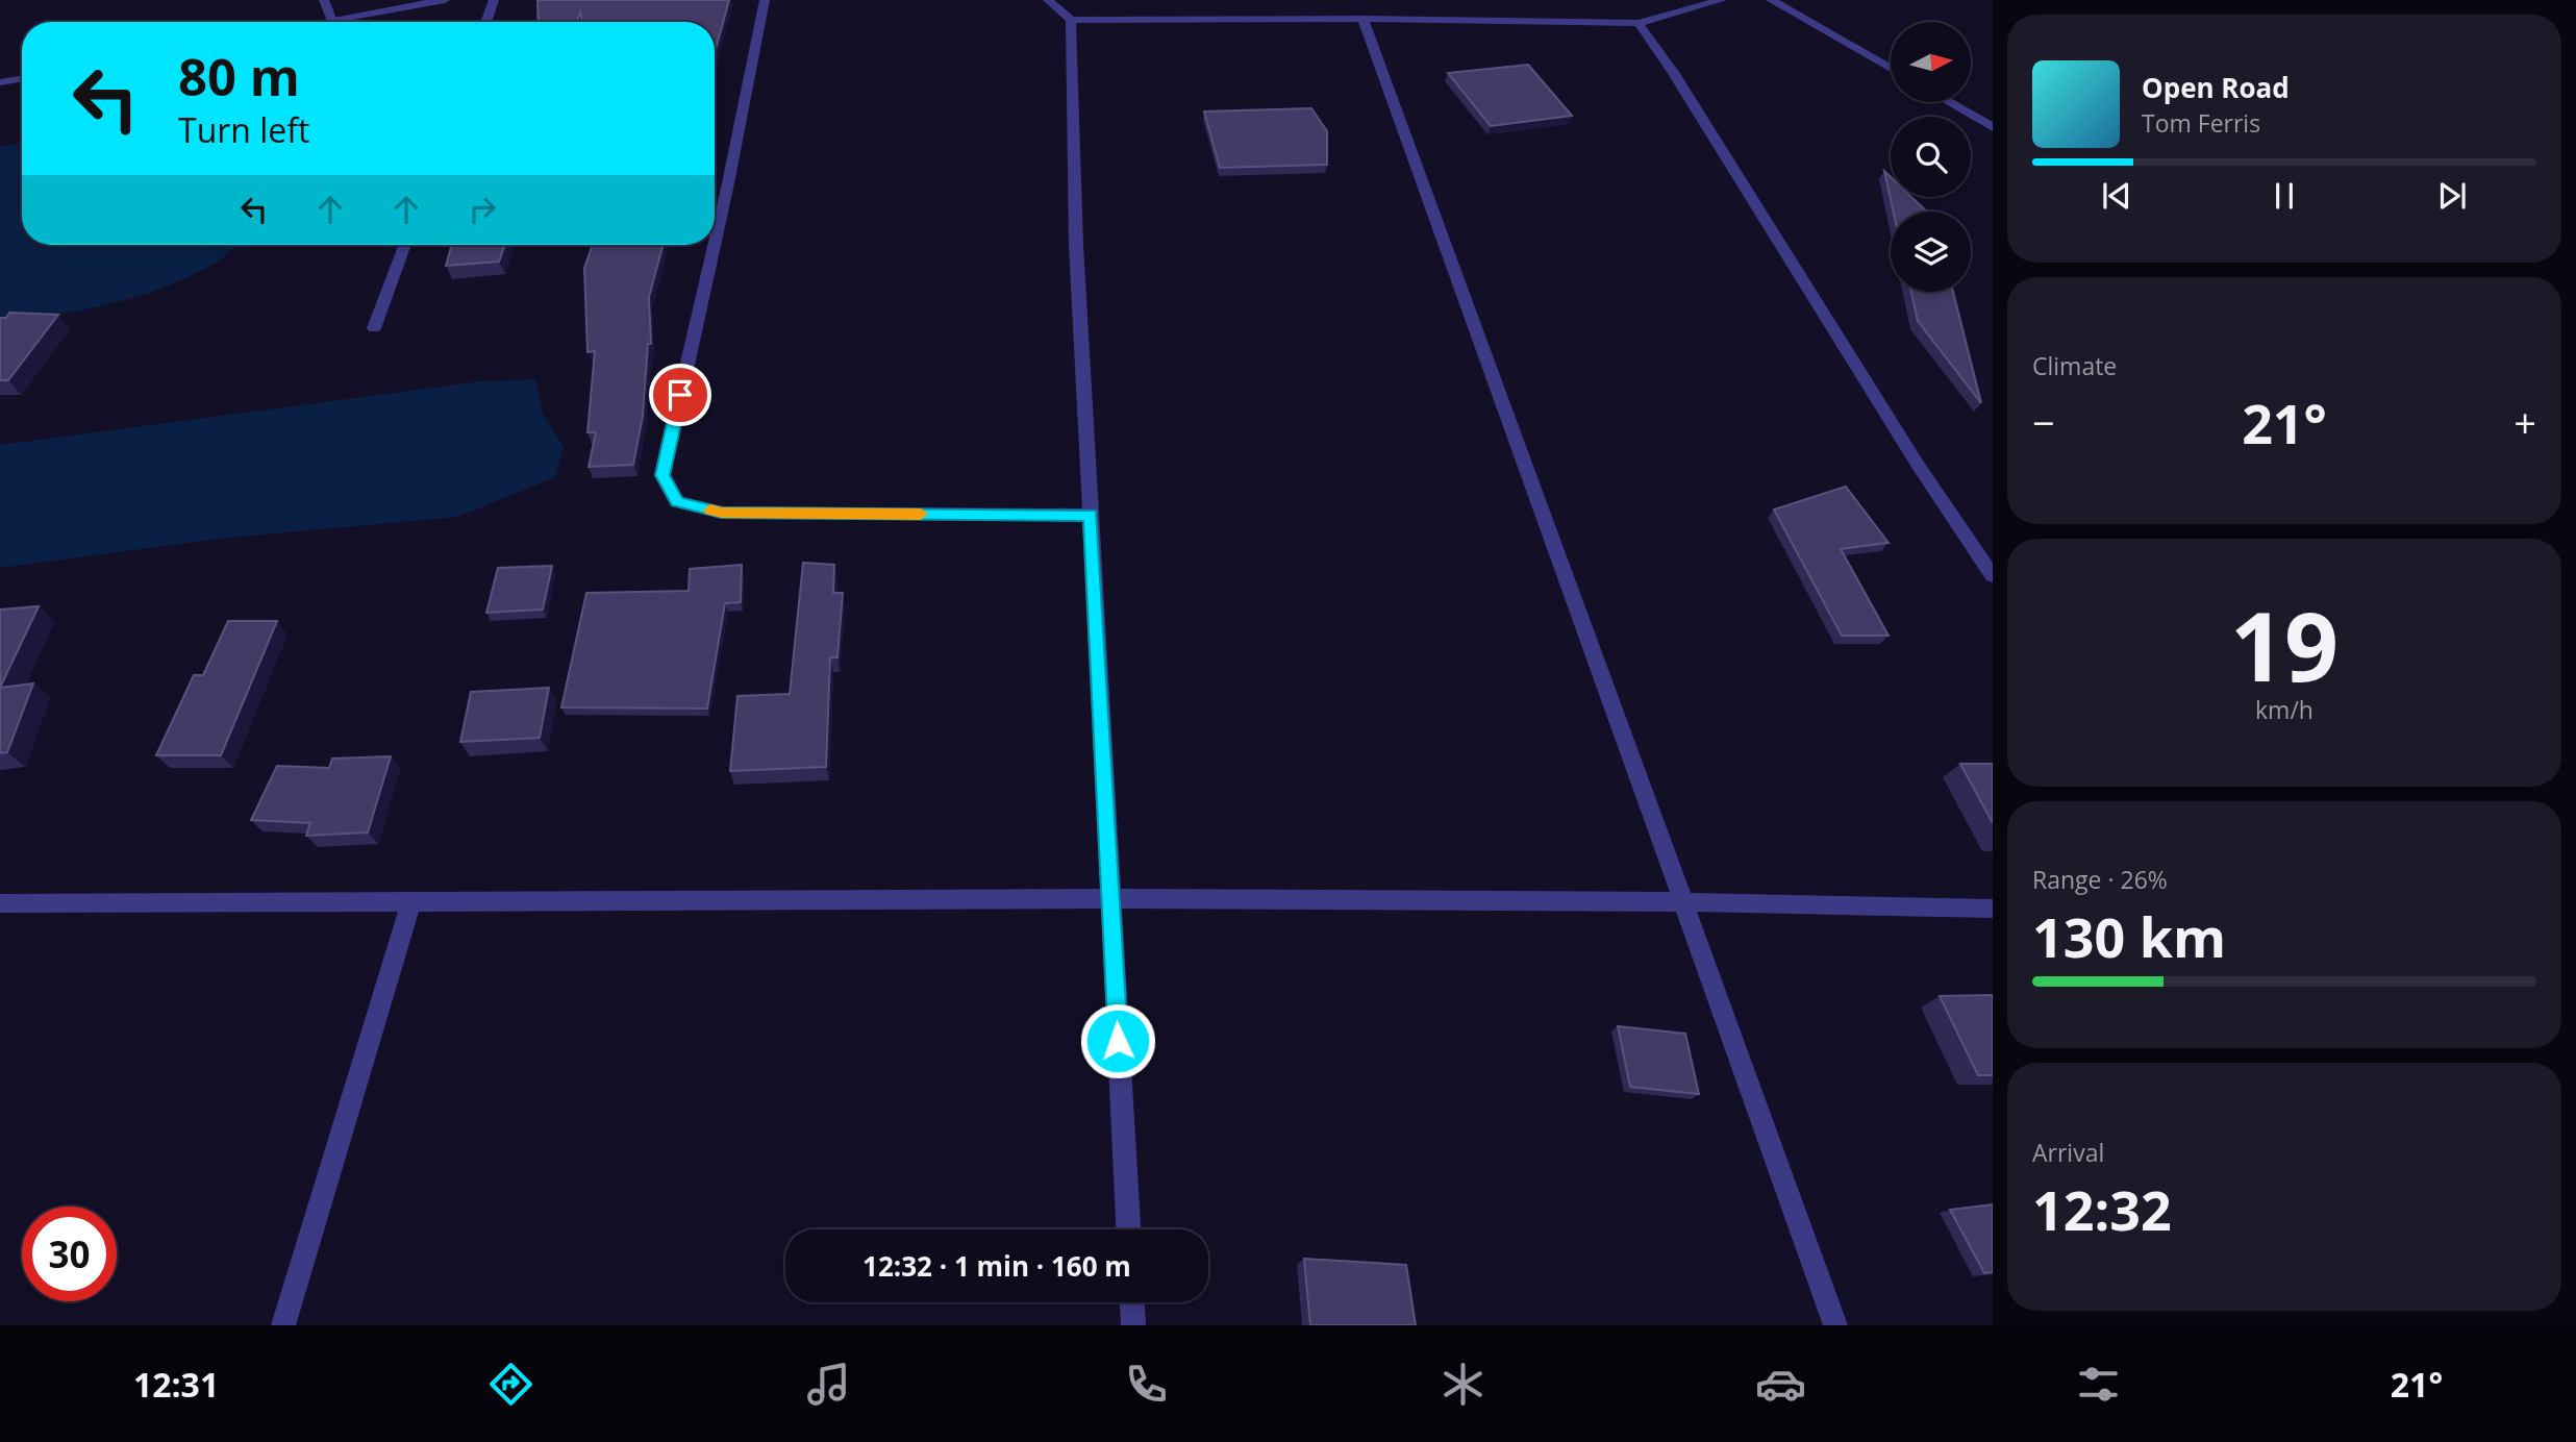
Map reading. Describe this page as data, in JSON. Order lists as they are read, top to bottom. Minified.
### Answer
{"north":"right","page":{"turn":["80 m","Turn left"],"song":["Open Road","Tom Ferris"],"tile":["Climate",["19","km/h"],["Range · 26%","130 km"],["Arrival","12:32"]],"heat":["−","21°","+"],"limit":"30","trip":"12:32 · 1 min · 160 m","tabs":["12:31","21°"]}}
